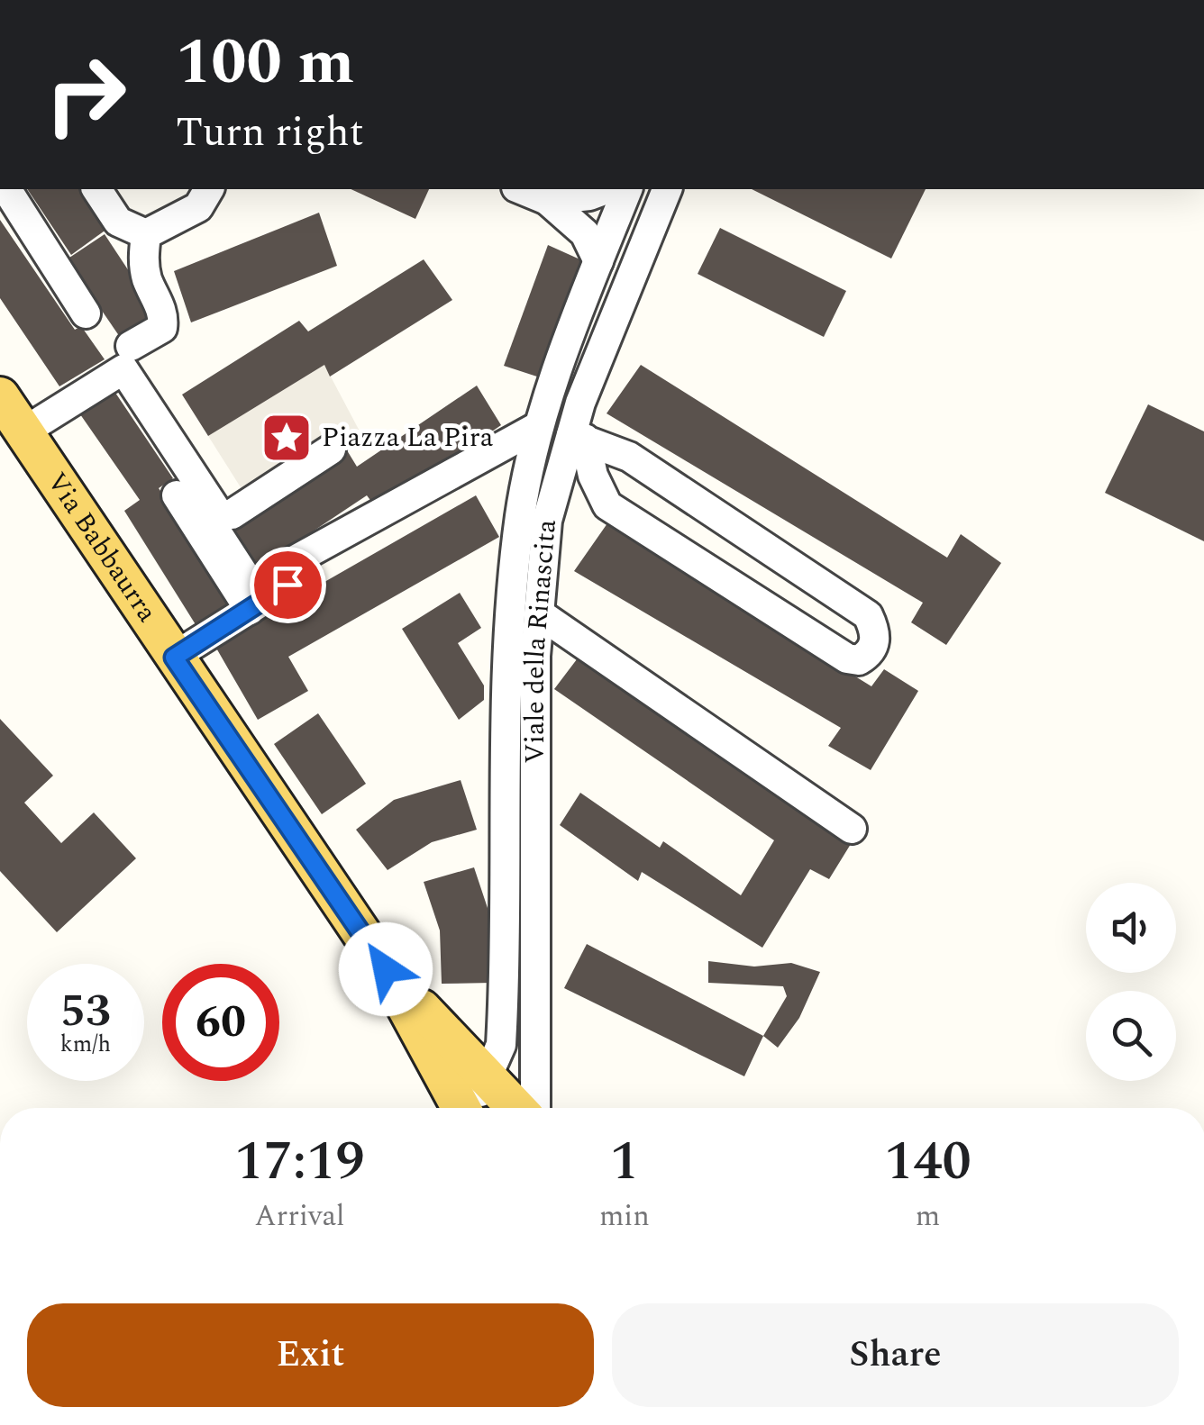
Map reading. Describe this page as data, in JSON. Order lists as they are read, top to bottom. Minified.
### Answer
{"streets":{"main road":["Via Babbaurra"],"street":["Viale della Rinascita"]},"places":{"place":["Piazza La Pira"]},"page":{"turn":["100 m","Turn right"],"speed":"53 km/h","limit":"60","eta":["17:19","Arrival","1","min","140","m"],"buttons":["Exit","Share"]}}
